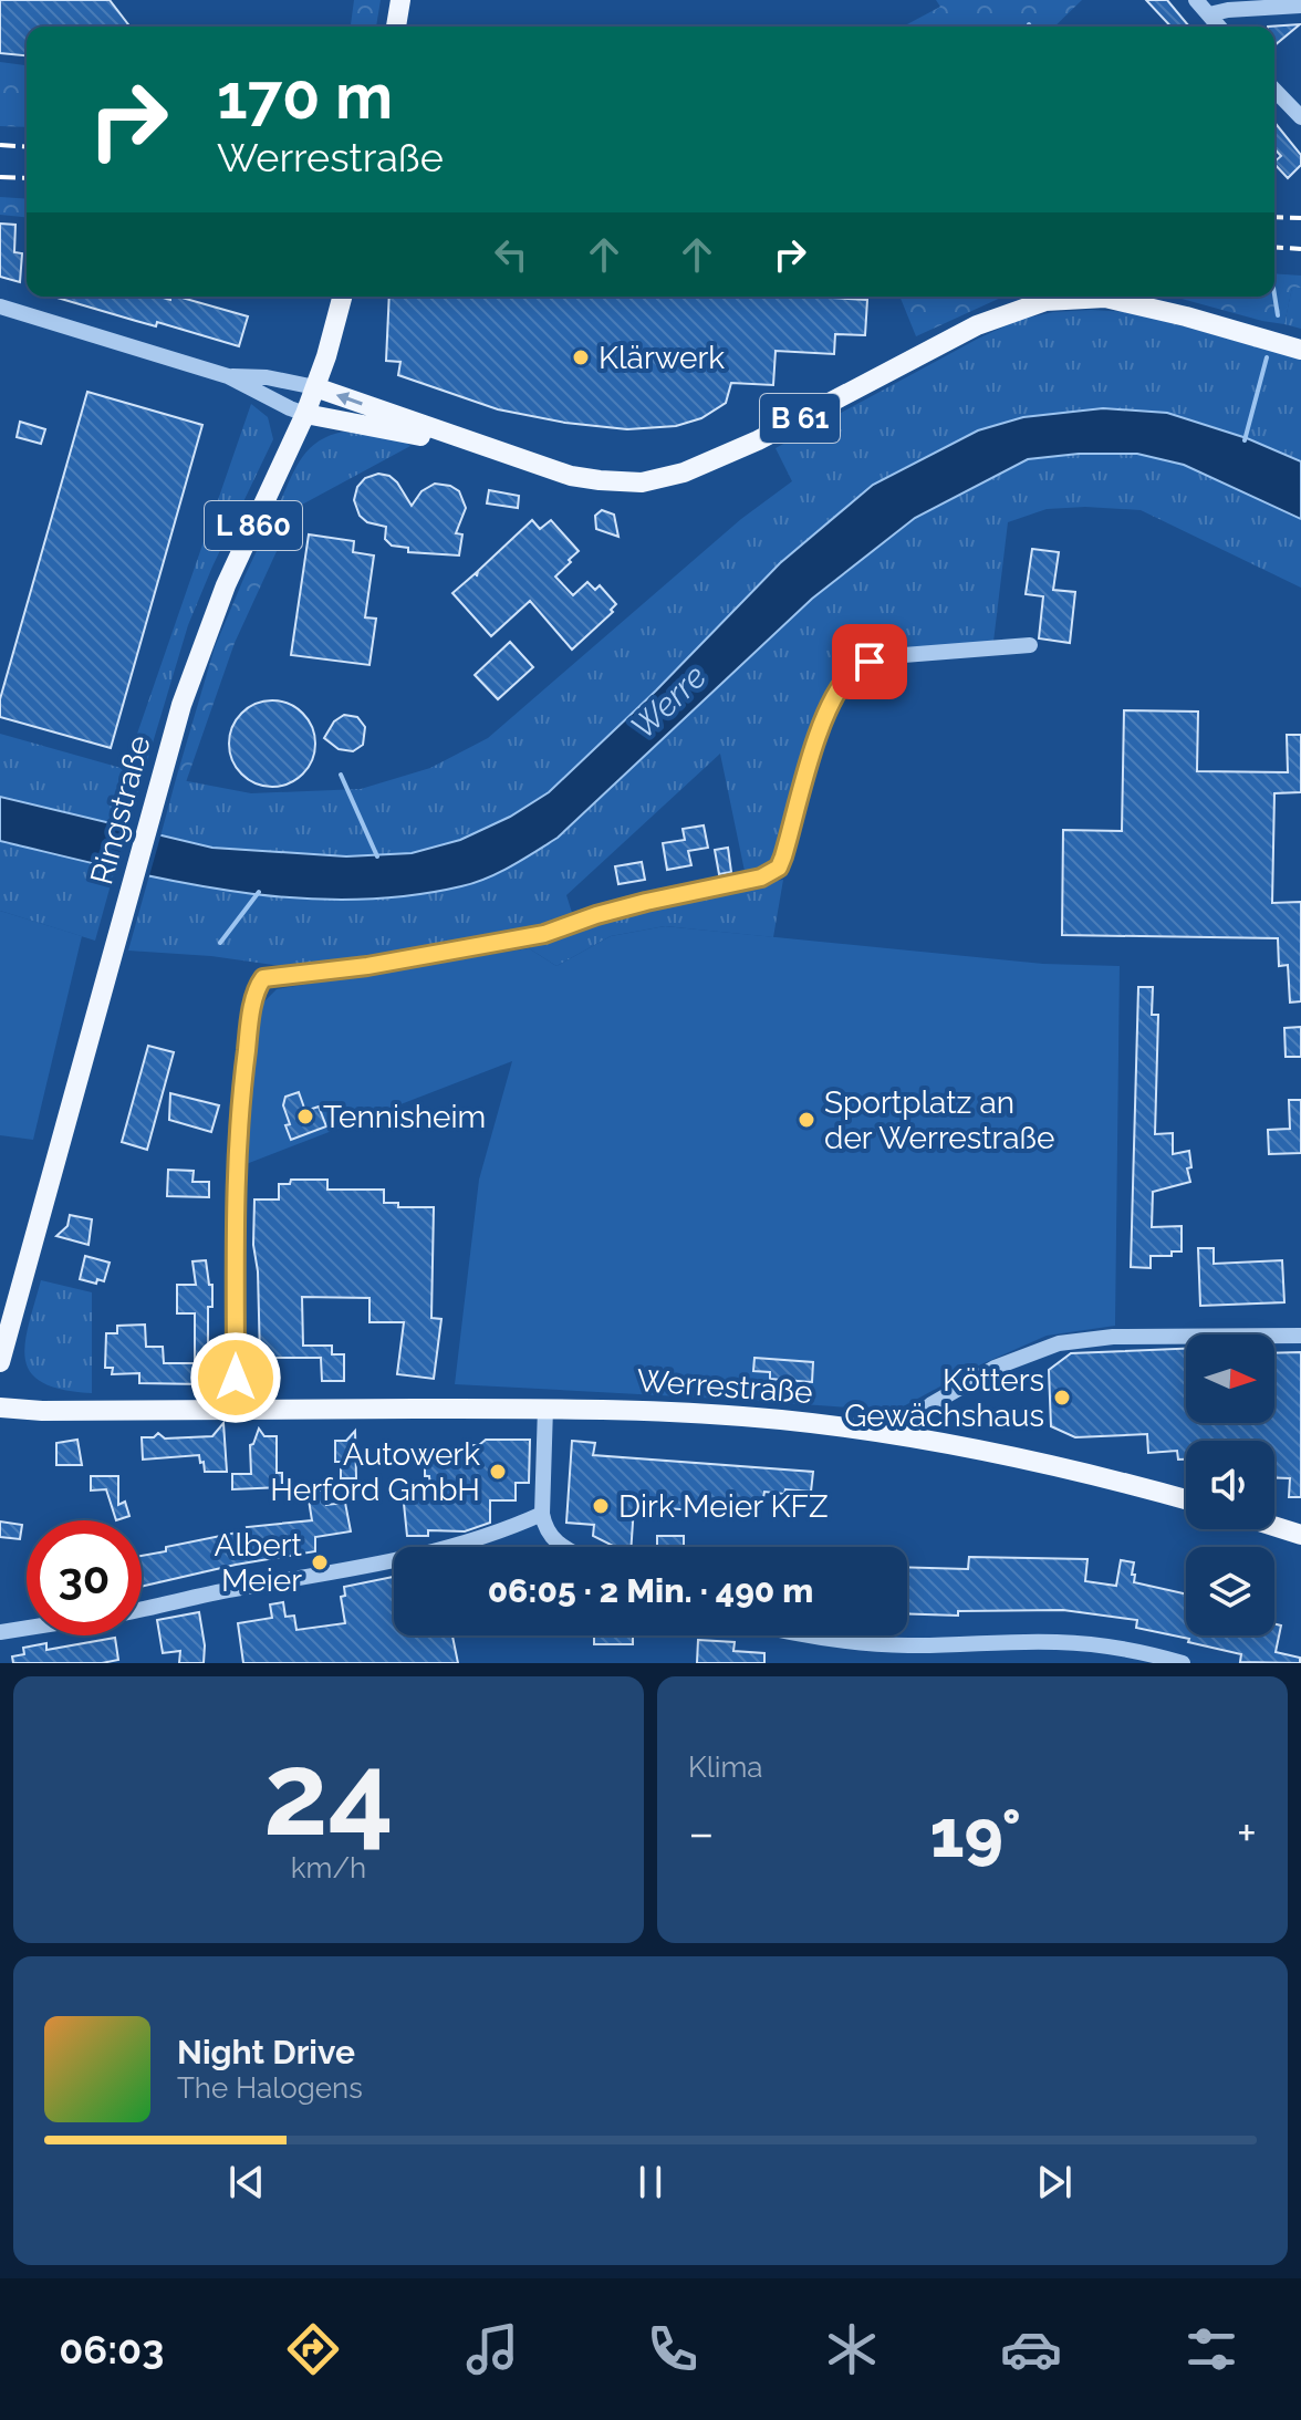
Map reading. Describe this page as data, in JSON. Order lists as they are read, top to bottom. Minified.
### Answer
{"streets":{"main road":["B 61","L 860","Ringstraße","Werrestraße"]},"crossings":[["B 61","Ringstraße"]],"water":["Werre"],"places":["Klärwerk","Tennisheim","Sportplatz an der Werrestraße","Kötters Gewächshaus","Autowerk Herford GmbH","Dirk Meier KFZ","Albert Meier"],"north":"right","page":{"turn":["170 m","Werrestraße"],"limit":"30","trip":"06:05 · 2 Min. · 490 m","tile":[["24","km/h"],"Klima"],"heat":["−","19°","+"],"song":["Night Drive","The Halogens"],"tabs":"06:03"}}
